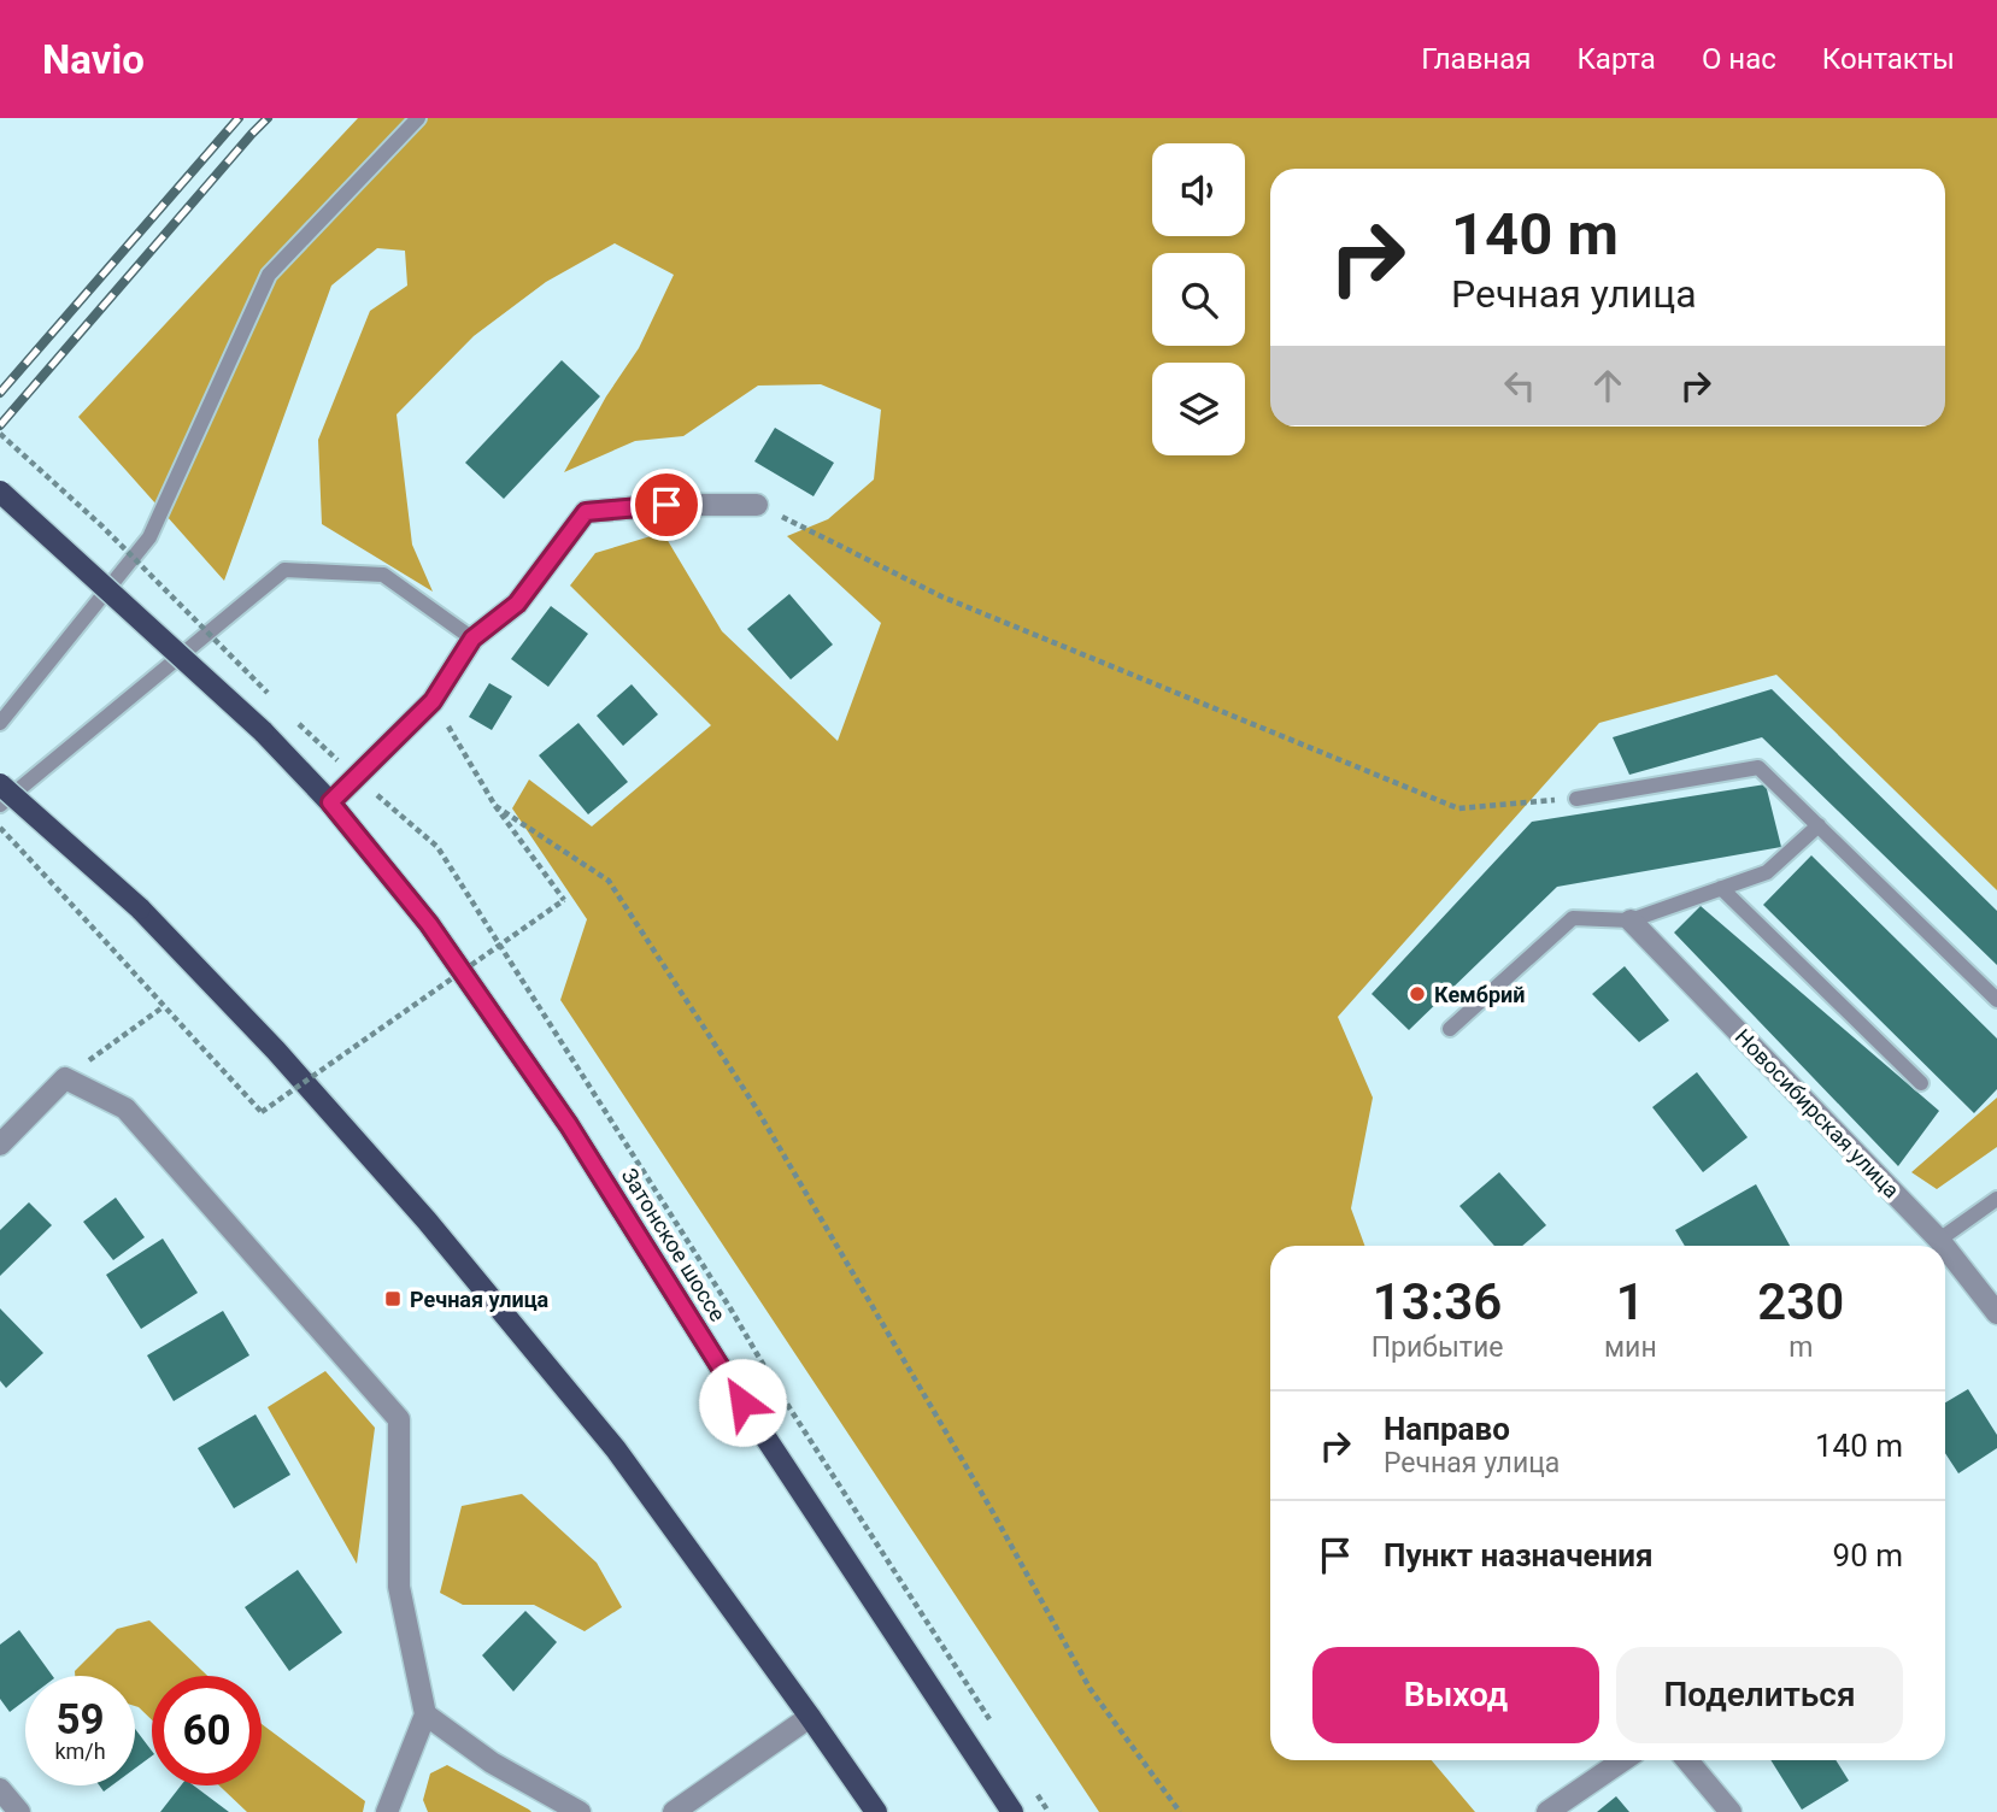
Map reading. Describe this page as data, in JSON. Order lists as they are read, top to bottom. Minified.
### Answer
{"streets":{"main road":["Затонское шоссе"],"street":["Новосибирская улица"]},"places":{"other":["Кембрий"],"transit":["Речная улица"]},"page":{"header":"Navio","nav":["Главная","Карта","О нас","Контакты"],"turn":["140 m","Речная улица"],"eta":["13:36","Прибытие","1","мин","230","m"],"list":[{"name":"Направо","note":"Речная улица","value":"140 m"},{"name":"Пункт назначения","value":"90 m"}],"buttons":["Выход","Поделиться"],"speed":"59 km/h","limit":"60"}}
